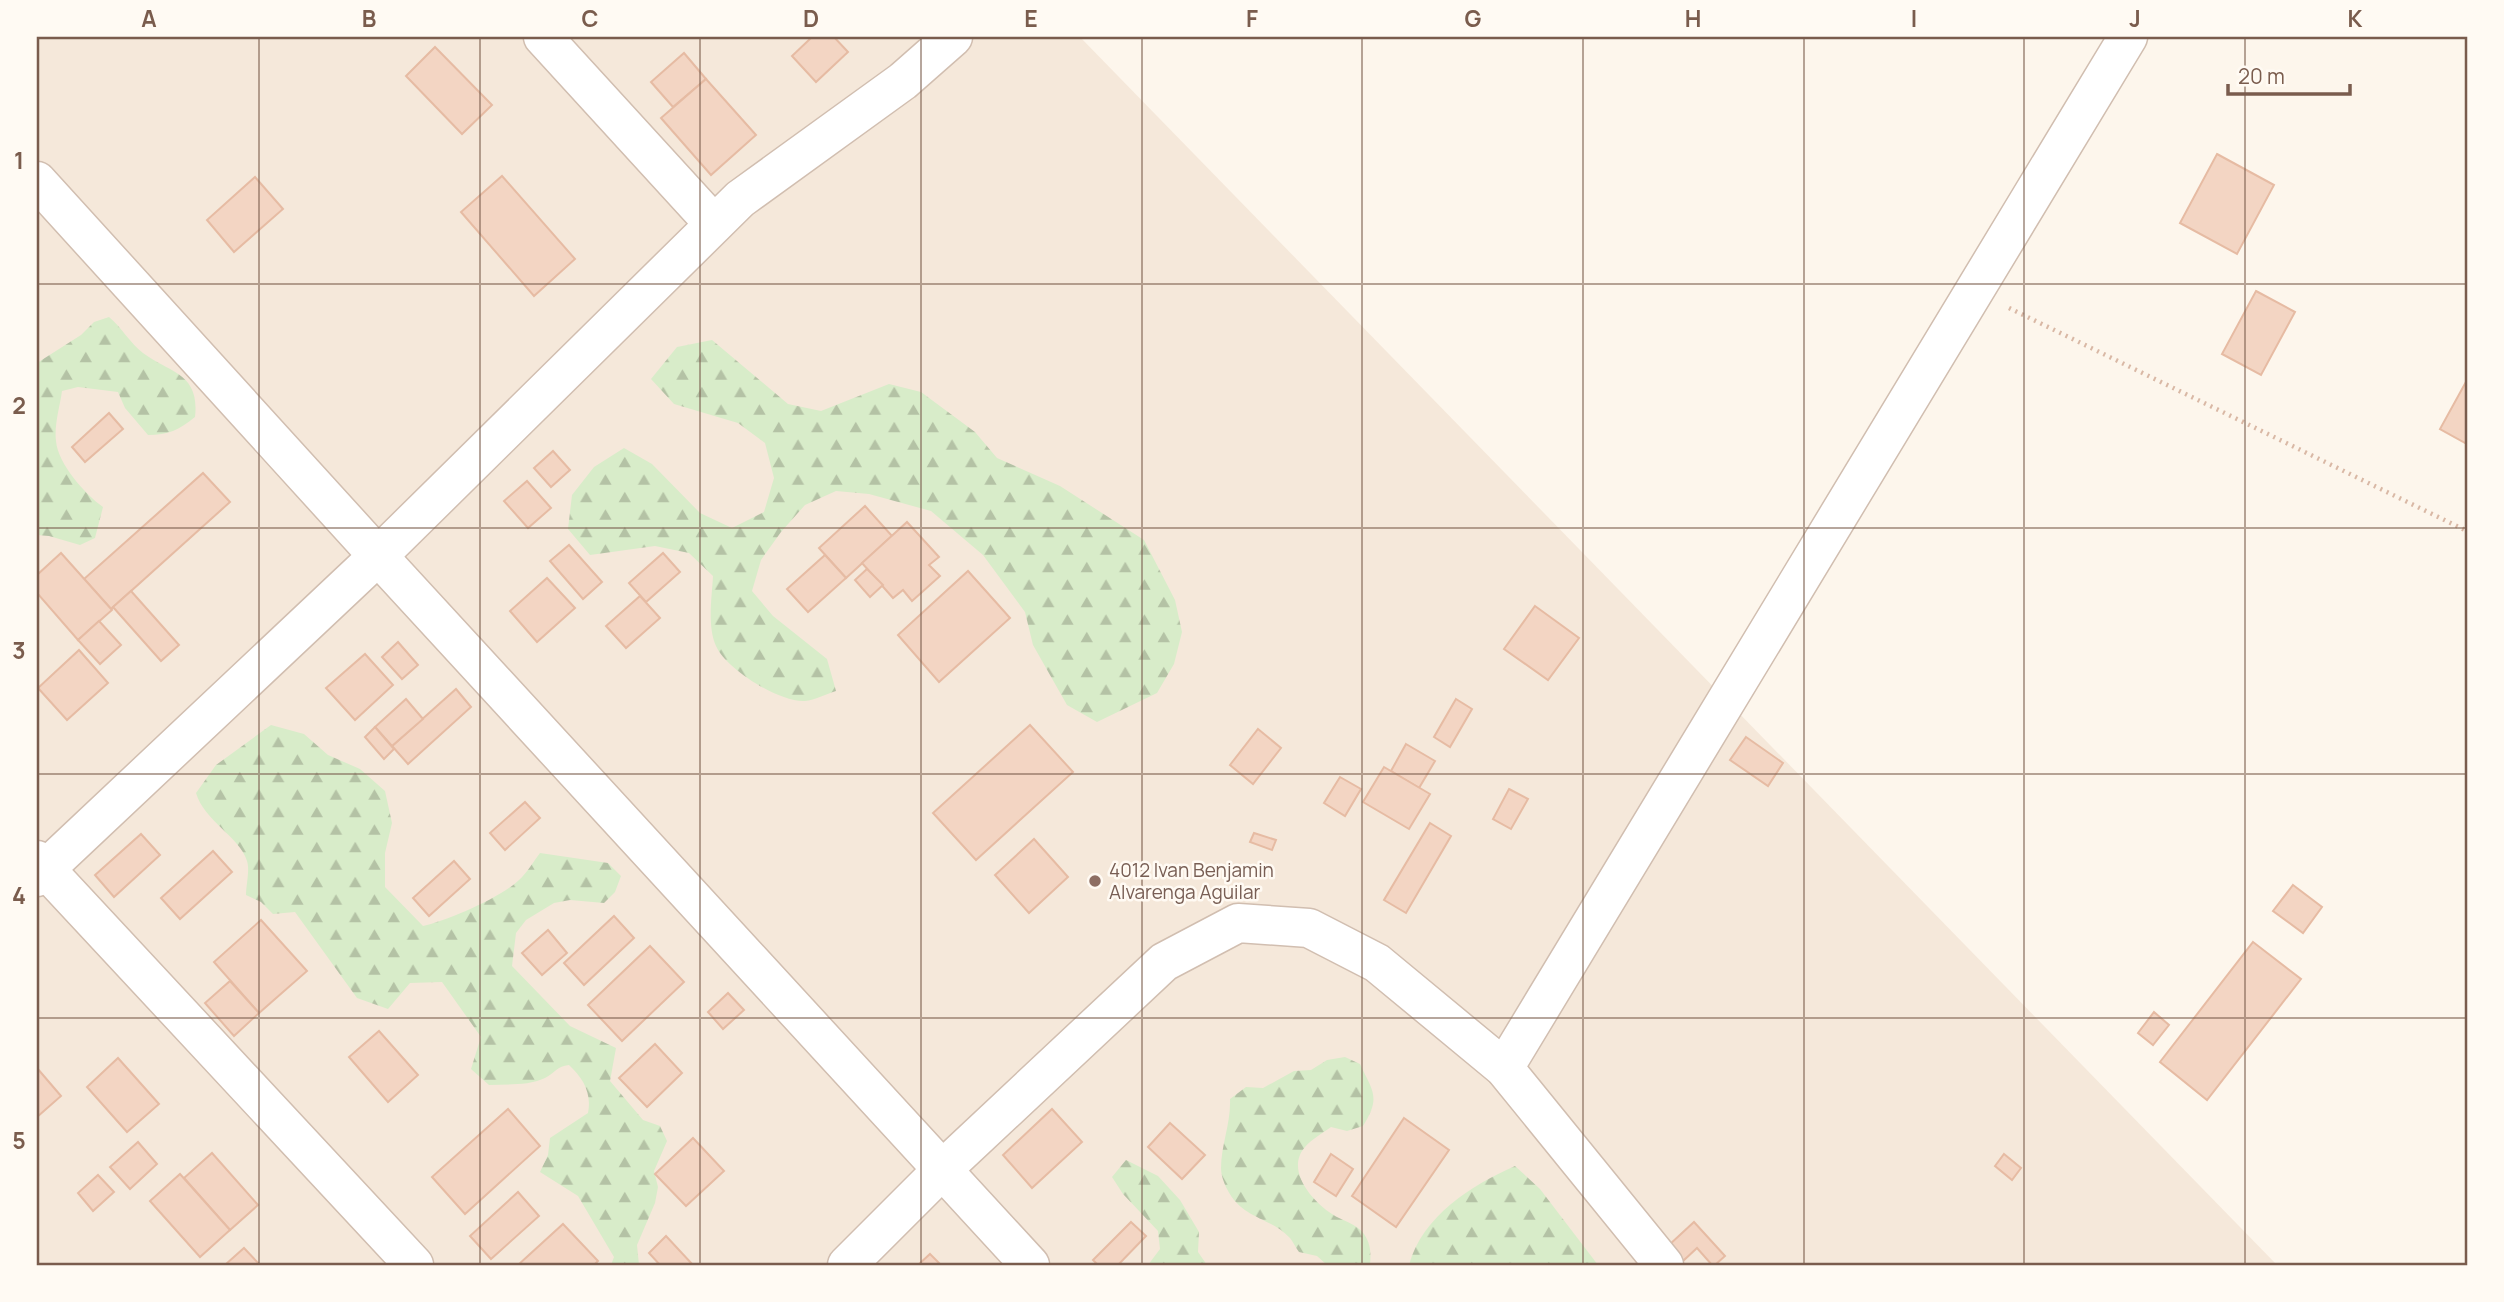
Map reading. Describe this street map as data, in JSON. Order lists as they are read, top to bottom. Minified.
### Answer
{"places":["4012 Ivan Benjamin Alvarenga Aguilar"],"scale_bar":"20 m","grid":{"columns":["A","B","C","D","E","F","G","H","I","J","K"],"rows":["1","2","3","4","5"]}}
